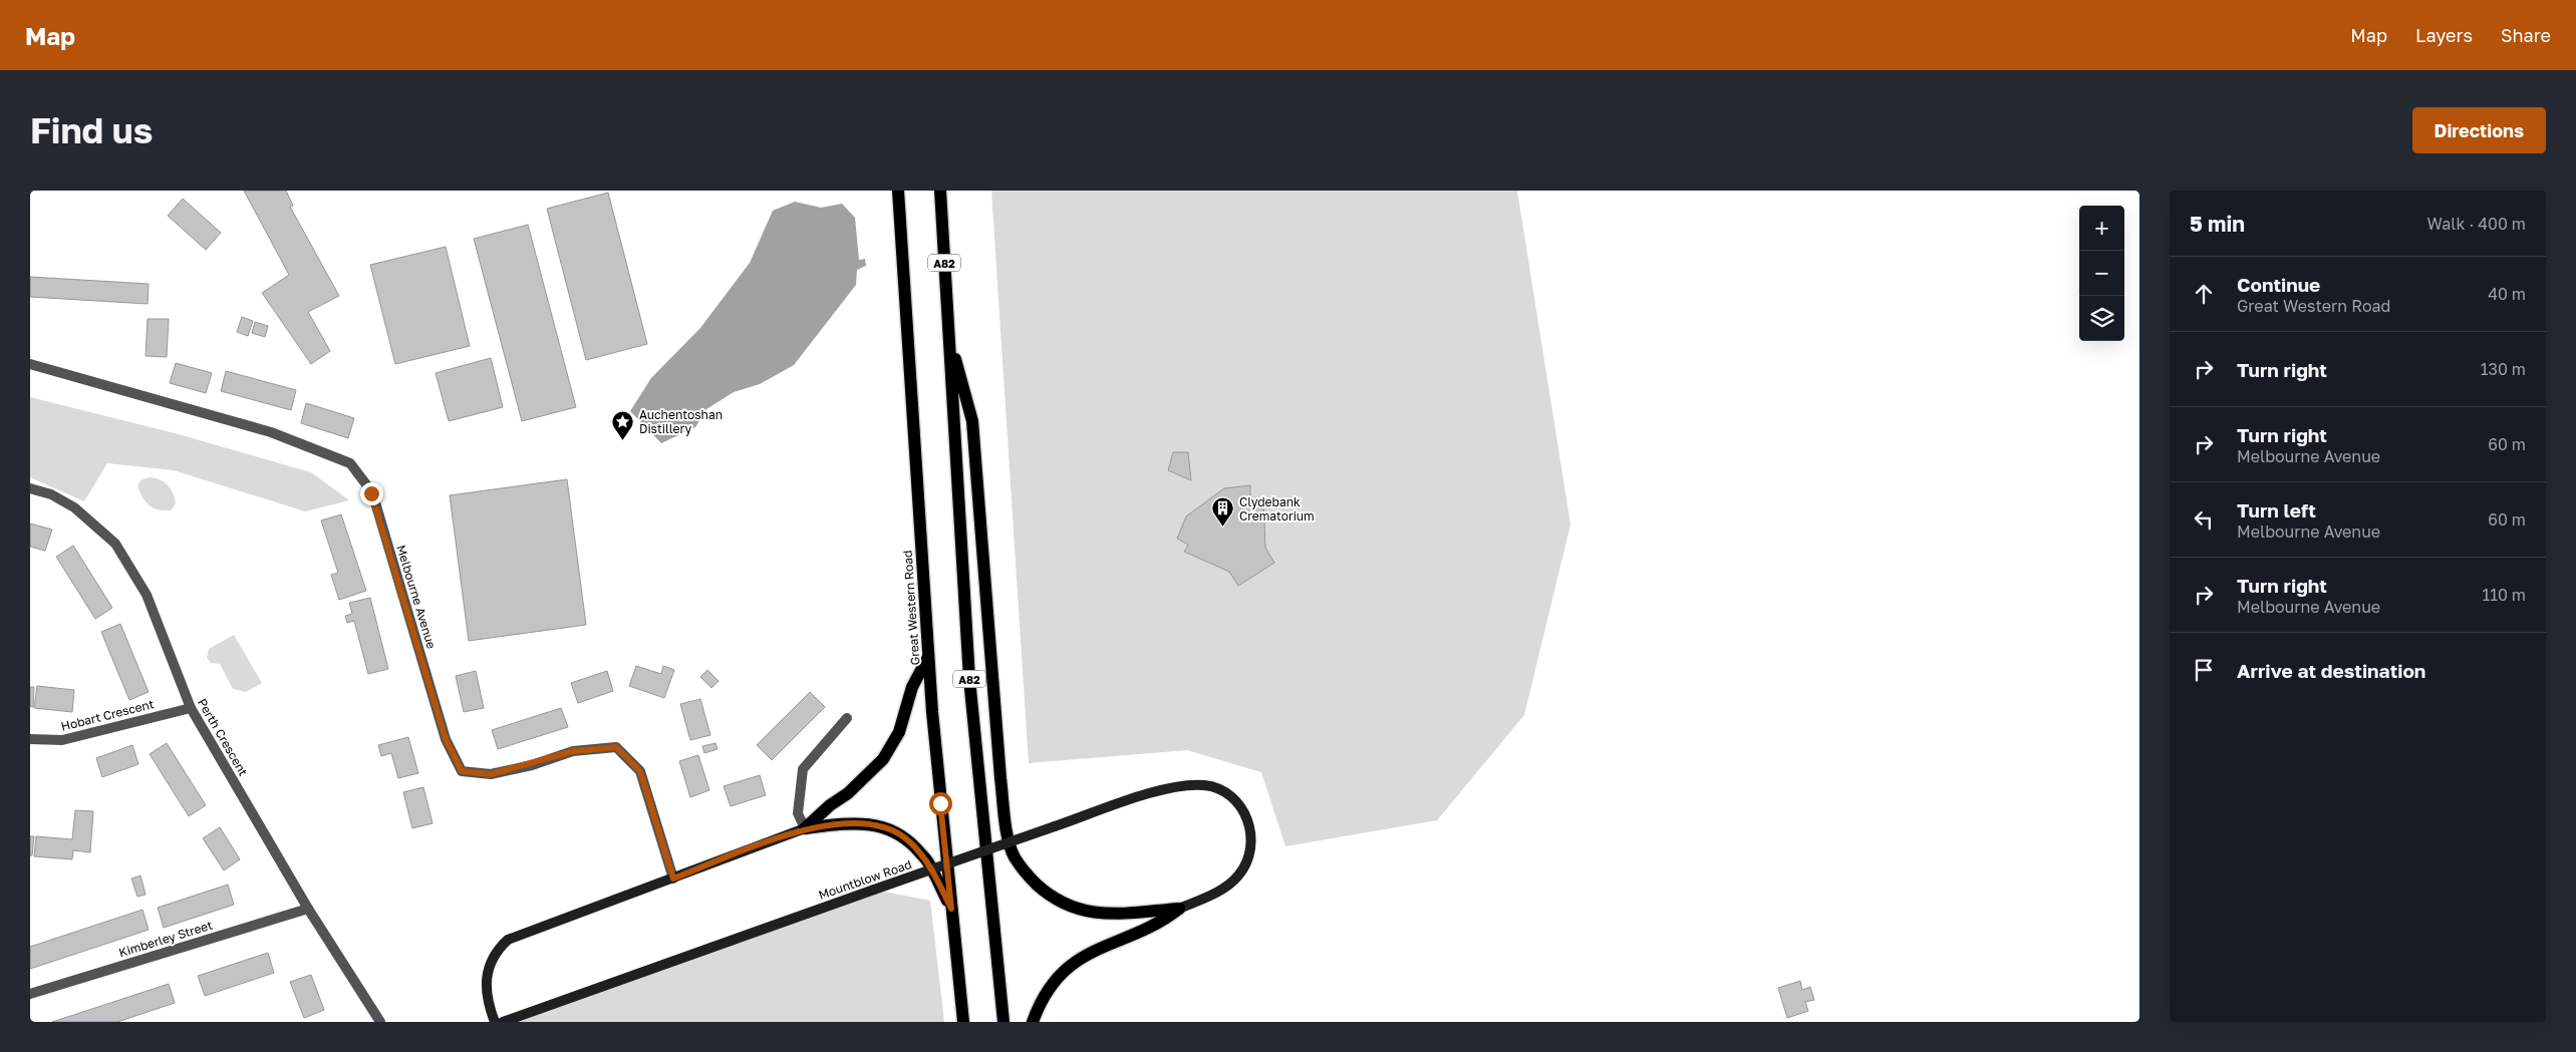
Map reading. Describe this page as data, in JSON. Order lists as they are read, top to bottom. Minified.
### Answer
{"streets":{"main road":["A82","Great Western Road"],"street":["Melbourne Avenue","Hobart Crescent","Perth Crescent","Mountblow Road","Kimberley Street"]},"crossings":[["Hobart Crescent","Perth Crescent"],["Perth Crescent","Kimberley Street"]],"places":{"place":["Auchentoshan Distillery"],"building":["Clydebank Crematorium"]},"page":{"header":"Map","nav":["Map","Layers","Share"],"buttons":"Directions","title":"Find us","heading":["5 min","Walk · 400 m"],"map_buttons":["+","−"],"list":[["Continue","Great Western Road","40 m"],["Turn right","130 m"],["Turn right","Melbourne Avenue","60 m"],["Turn left","Melbourne Avenue","60 m"],["Turn right","Melbourne Avenue","110 m"],"Arrive at destination"]}}
